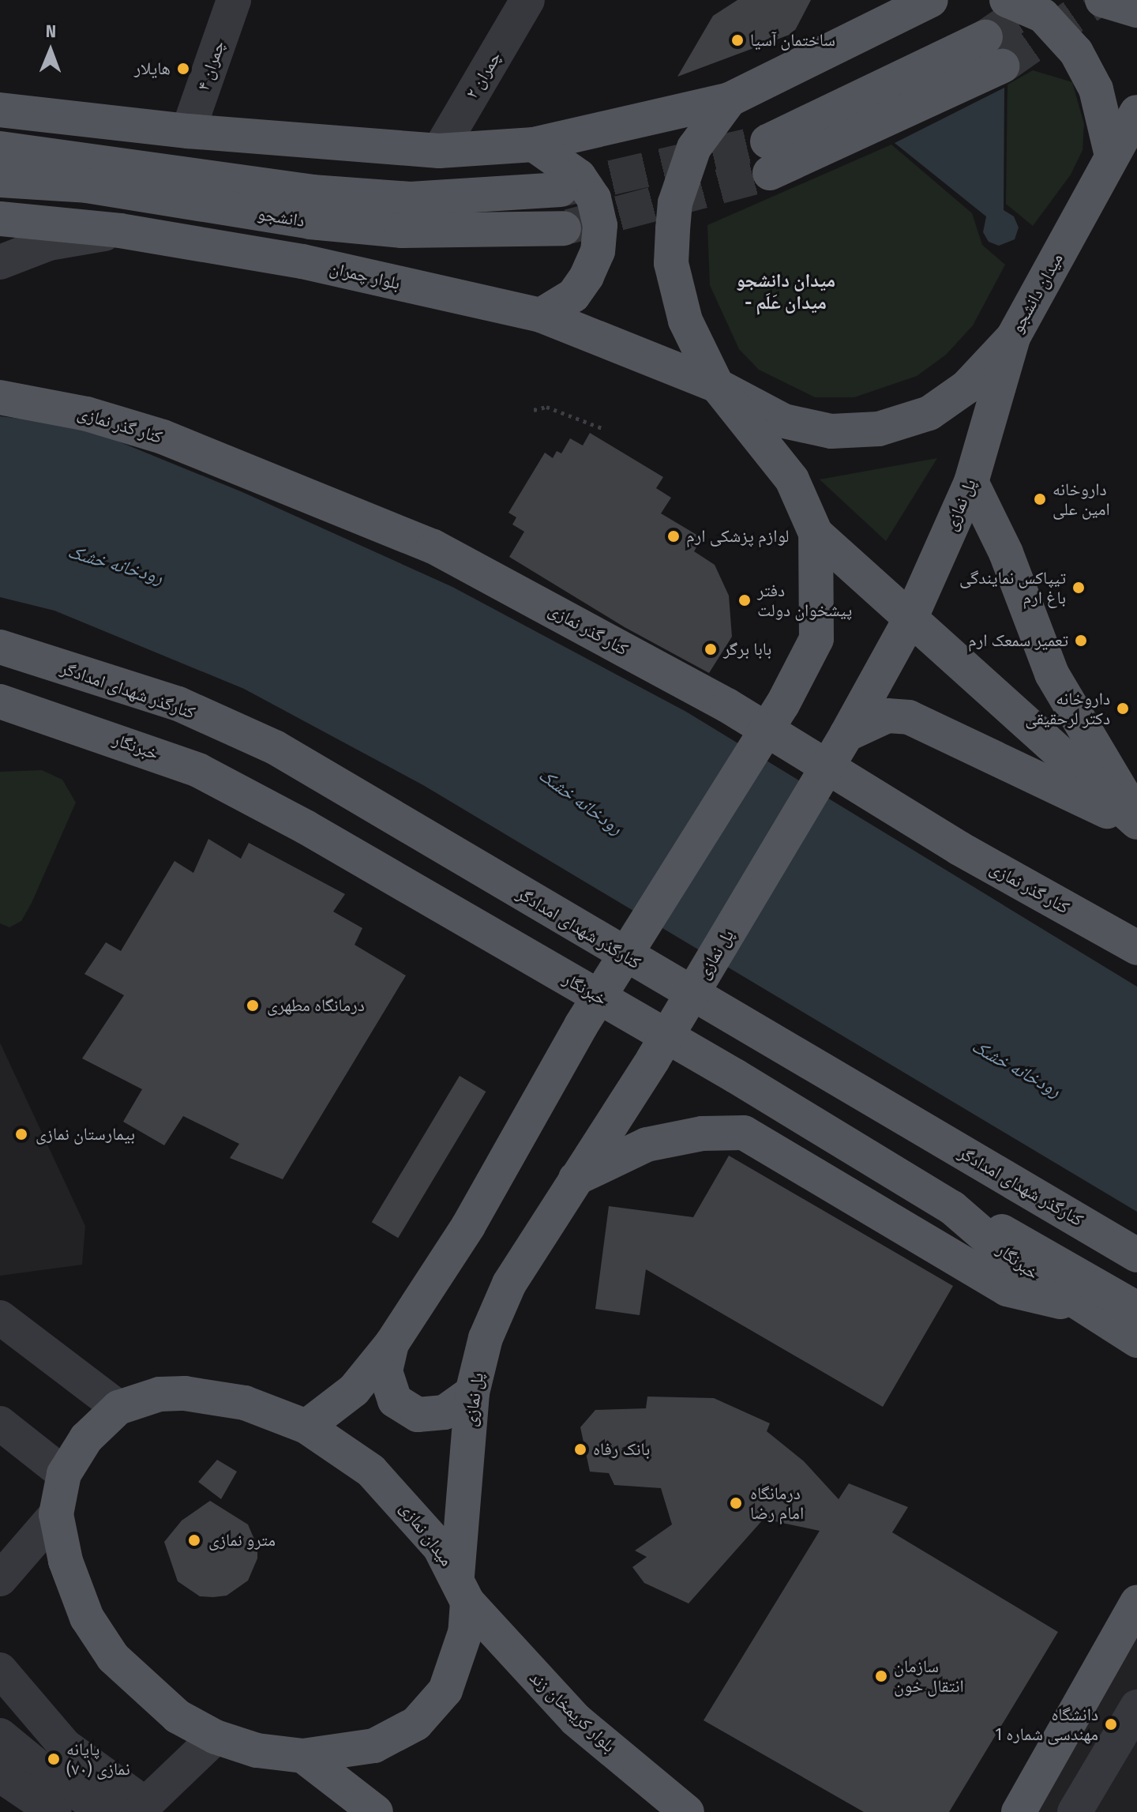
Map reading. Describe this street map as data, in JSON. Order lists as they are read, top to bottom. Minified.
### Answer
{"streets":{"main road":["دانشجو","بلوار چمران","میدان دانشجو","کنار گذر نمازی","پل نمازی","کنارگذر شهدای امدادگر","خبرنگار","میدان نمازی","بلوار کریمخان زند"],"street":["۴ چمران","۲ چمران"]},"crossings":[["بلوار چمران","میدان دانشجو"],["میدان دانشجو","پل نمازی"],["پل نمازی","میدان نمازی"],["پل نمازی","بلوار کریمخان زند"],["میدان نمازی","بلوار کریمخان زند"]],"districts":["میدان دانشجو - میدان عَلَم"],"water":["رودخانه خشک"],"places":["ساختمان آسیا","هایلار","داروخانه امین علی","لوازم پزشکی ارم","تیپاکس نمایندگی باغ ارم","دفتر پیشخوان دولت","تعمیر سمعک ارم","بابا برگر","داروخانه دکتر لرحقیقی","درمانگاه مطهری","بیمارستان نمازی","بانک رفاه","درمانگاه امام رضا","مترو نمازی","سازمان انتقال خون","دانشگاه مهندسی شماره 1","پایانه نمازی (۷۰)"],"north":"top"}
